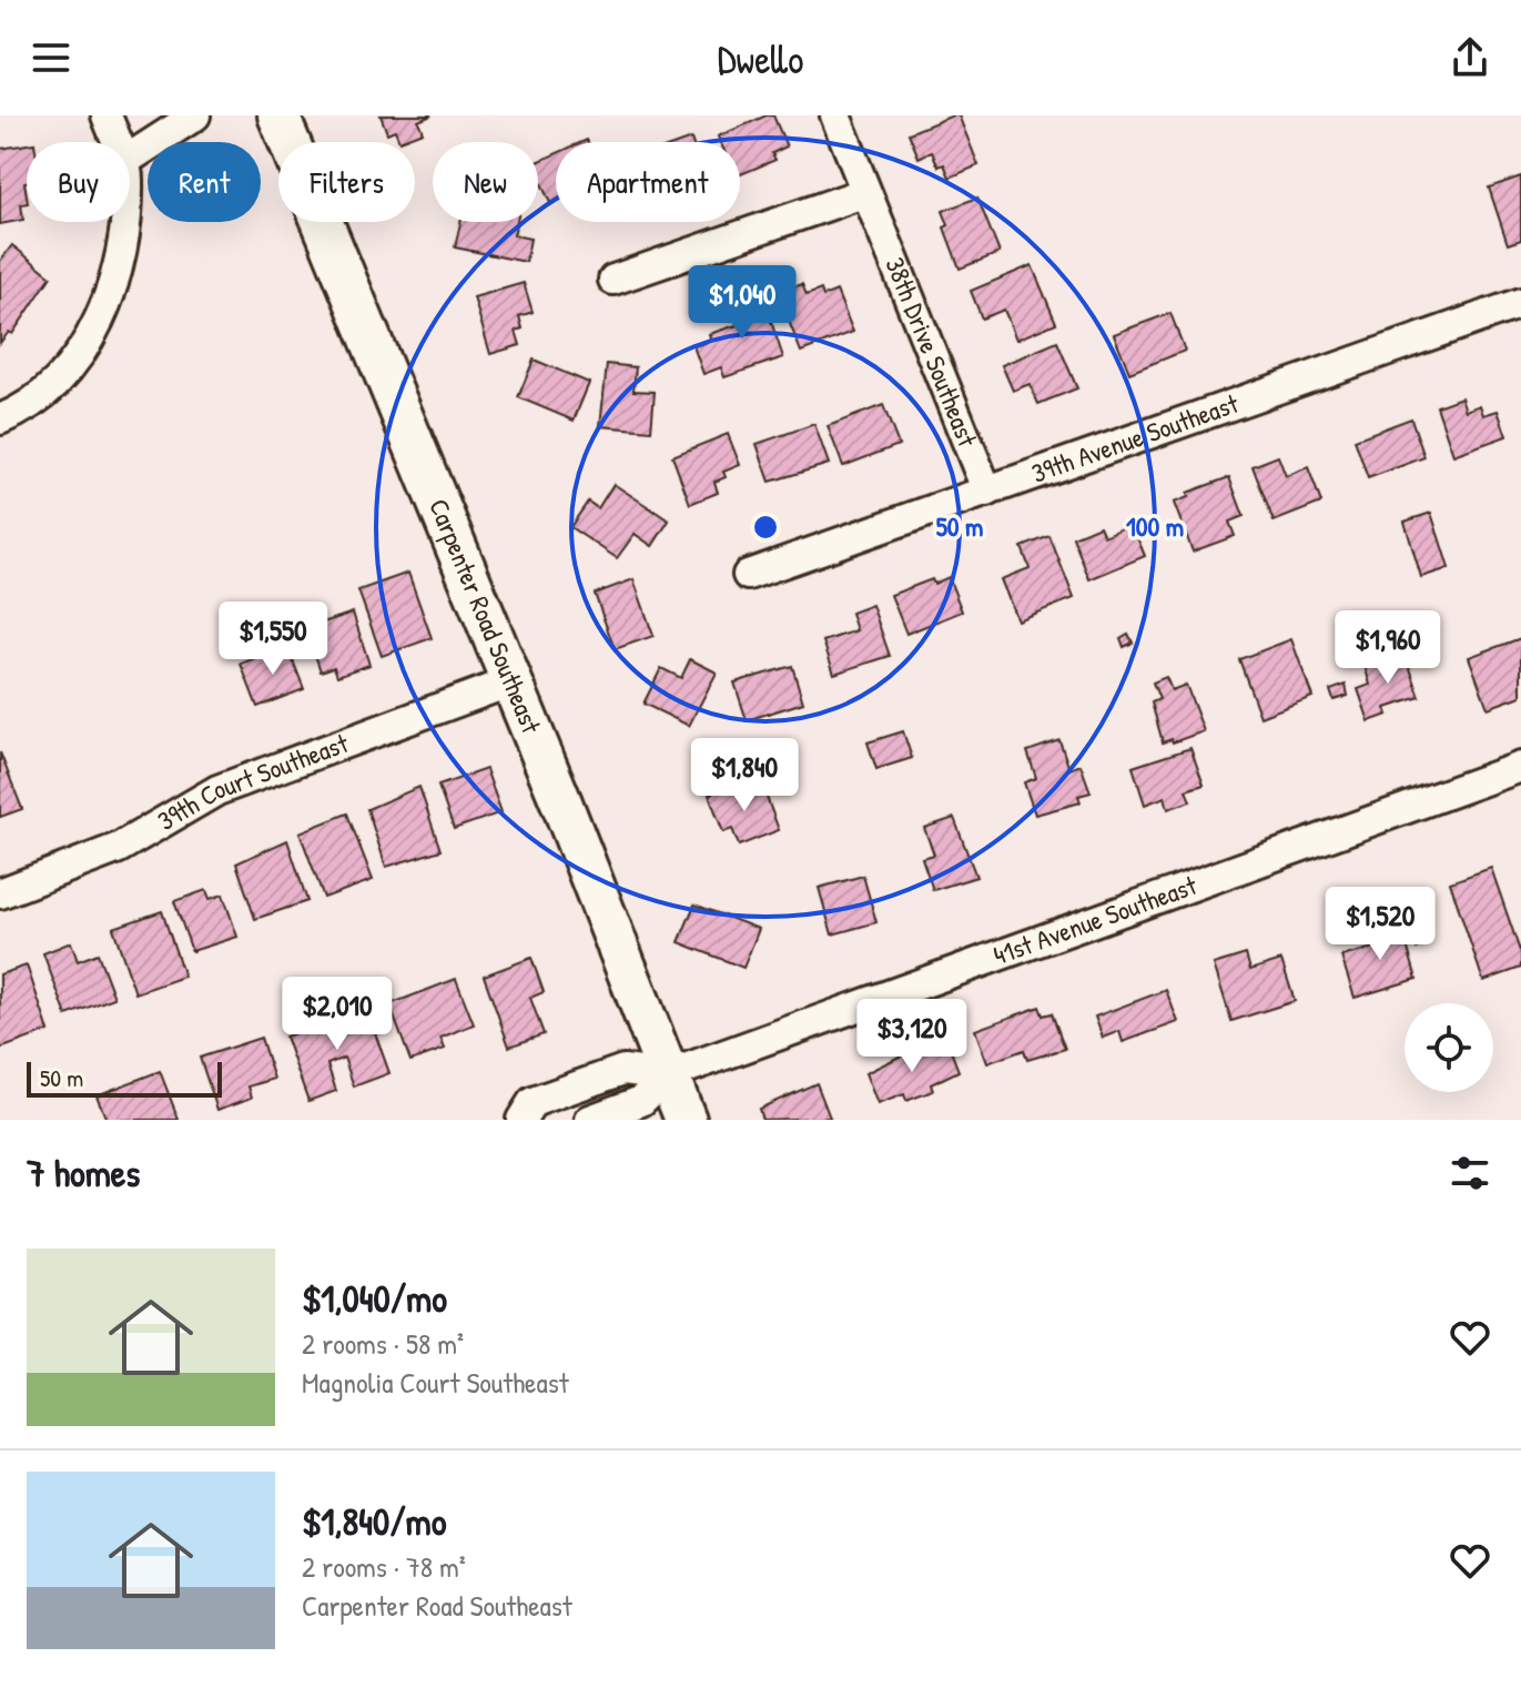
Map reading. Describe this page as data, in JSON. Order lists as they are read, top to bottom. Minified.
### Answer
{"streets":{"street":["38th Drive Southeast","39th Avenue Southeast","Carpenter Road Southeast","39th Court Southeast","41st Avenue Southeast"]},"crossings":[["38th Drive Southeast","39th Avenue Southeast"],["Carpenter Road Southeast","39th Court Southeast"],["Carpenter Road Southeast","41st Avenue Southeast"]],"scale_bar":"50 m","page":{"header":"Dwello","chip":["Buy","Rent","Filters","New","Apartment"],"price":["$1,040","$1,550","$1,960","$1,840","$1,520","$2,010","$3,120"],"scale":"50 m","heading":"7 homes","list":[{"name":"$1,040/mo","note":"2 rooms · 58 m² · Magnolia Court Southeast"},{"name":"$1,840/mo","note":"2 rooms · 78 m² · Carpenter Road Southeast"}]},"rings":["50 m","100 m"]}
